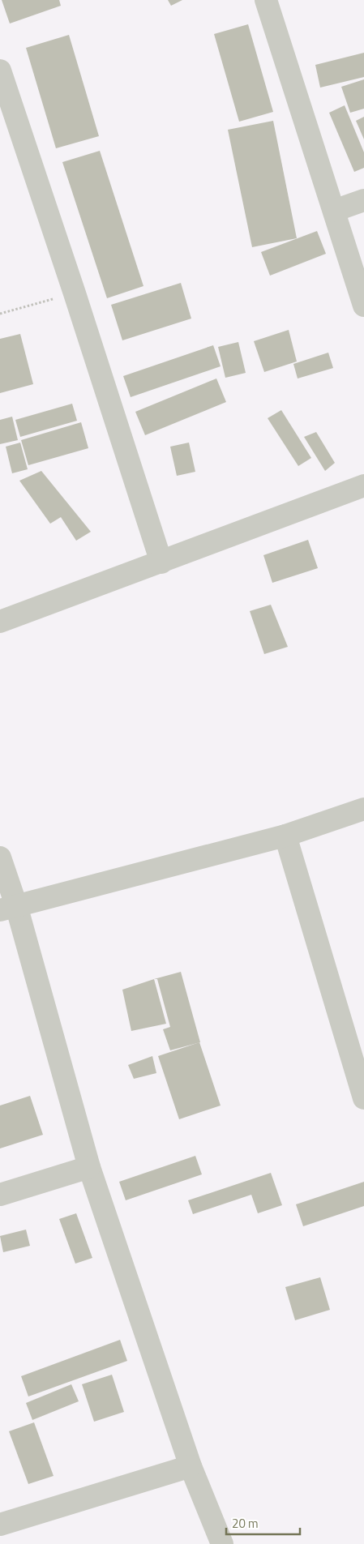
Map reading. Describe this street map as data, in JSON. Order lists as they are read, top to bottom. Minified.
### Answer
{"scale_bar":"20 m"}
